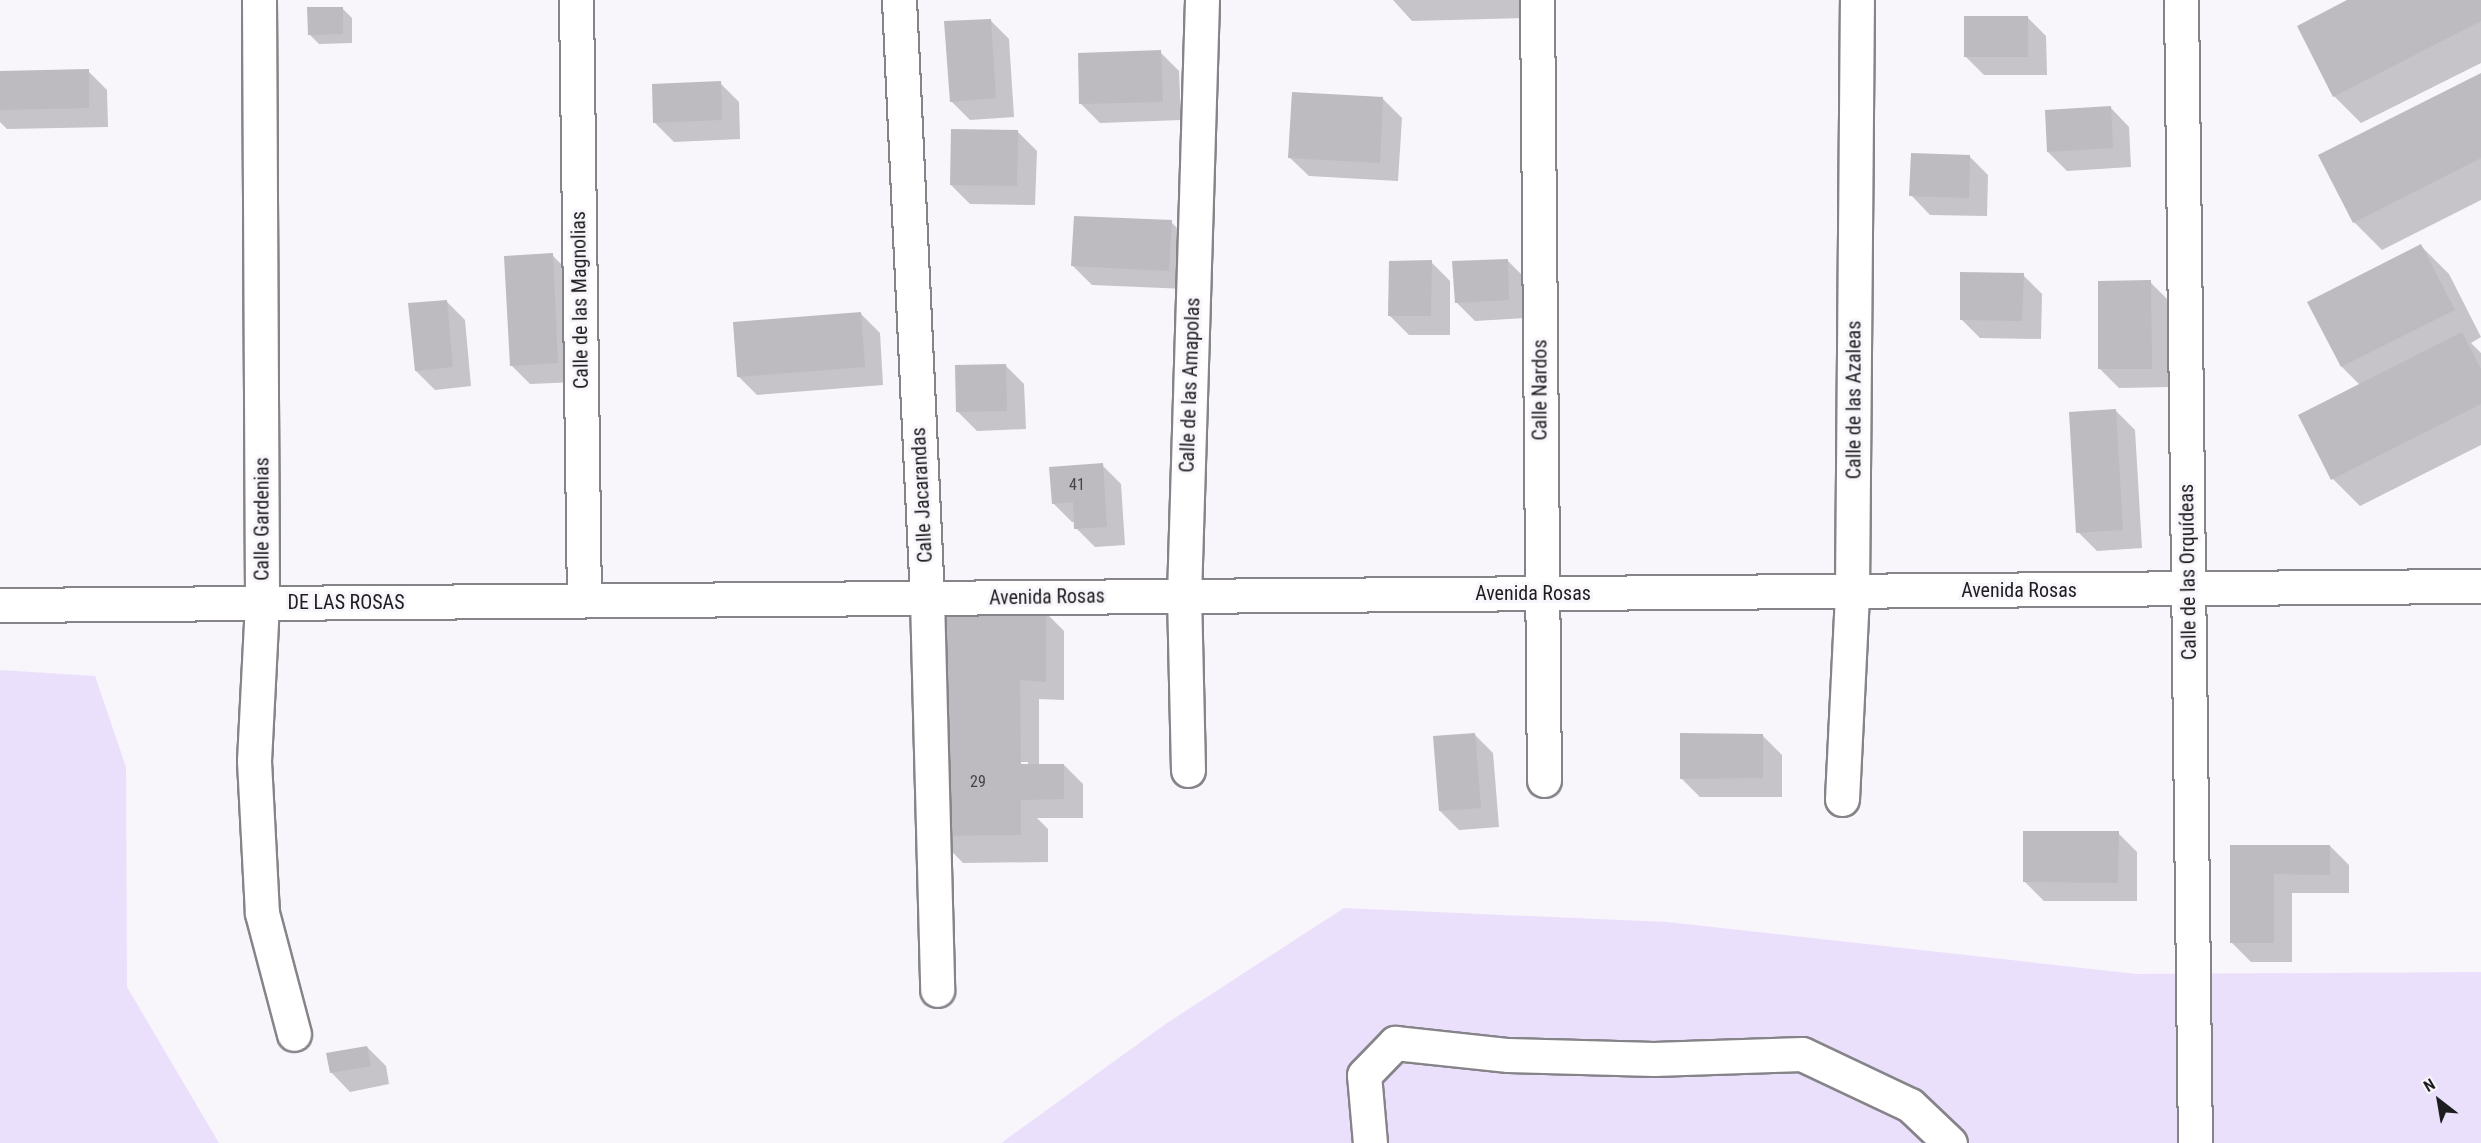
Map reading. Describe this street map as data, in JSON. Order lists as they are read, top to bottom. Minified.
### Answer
{"streets":{"street":["Calle de las Magnolias","Calle de las Amapolas","Calle Nardos","Calle de las Azaleas","Calle Jacarandas","Calle Gardenias","Calle de las Orquídeas","Avenida Rosas","DE LAS ROSAS"]},"crossings":[["Calle de las Magnolias","Avenida Rosas"],["Calle de las Magnolias","DE LAS ROSAS"],["Calle de las Amapolas","Avenida Rosas"],["Calle Nardos","Avenida Rosas"],["Calle de las Azaleas","Avenida Rosas"],["Calle Jacarandas","Avenida Rosas"],["Calle Gardenias","DE LAS ROSAS"],["Calle de las Orquídeas","Avenida Rosas"],["Avenida Rosas","DE LAS ROSAS"]],"house_numbers":["41","29"],"north":"top left"}
